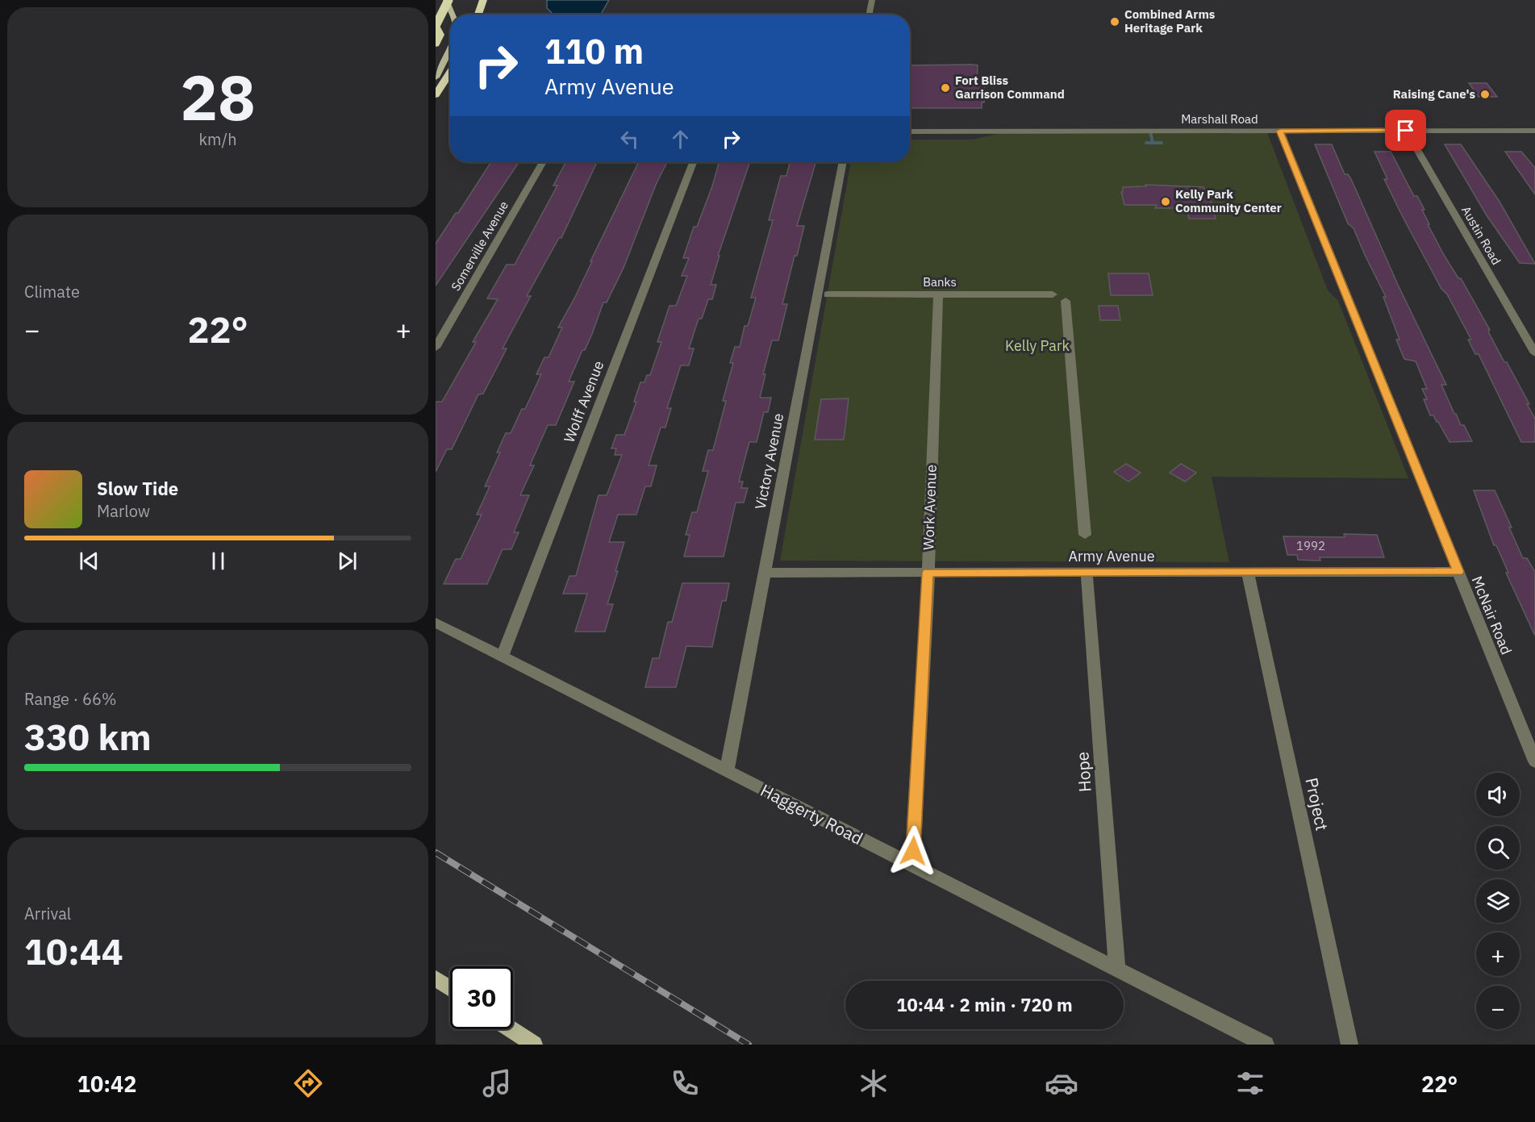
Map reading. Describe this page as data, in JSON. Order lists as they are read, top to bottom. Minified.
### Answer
{"streets":{"street":["Marshall Road","Austin Road","Somerville Avenue","Banks","Wolff Avenue","Victory Avenue","Work Avenue","Army Avenue","McNair Road","Hope","Project","Haggerty Road"]},"crossings":[["Marshall Road","Austin Road"],["Marshall Road","McNair Road"],["Banks","Work Avenue"],["Wolff Avenue","Haggerty Road"],["Victory Avenue","Army Avenue"],["Victory Avenue","Haggerty Road"],["Work Avenue","Army Avenue"],["Work Avenue","Haggerty Road"],["Army Avenue","McNair Road"],["Army Avenue","Hope"],["Army Avenue","Project"],["Hope","Haggerty Road"]],"parks":["Kelly Park"],"places":["Combined Arms Heritage Park","Fort Bliss Garrison Command","Raising Cane's","Kelly Park Community Center"],"house_numbers":["1992"],"page":{"tile":[["28","km/h"],"Climate",["Range · 66%","330 km"],["Arrival","10:44"]],"turn":["110 m","Army Avenue"],"heat":["−","22°","+"],"song":["Slow Tide","Marlow"],"map_buttons":["+","−"],"limit":"30","trip":"10:44 · 2 min · 720 m","tabs":["10:42","22°"]}}
